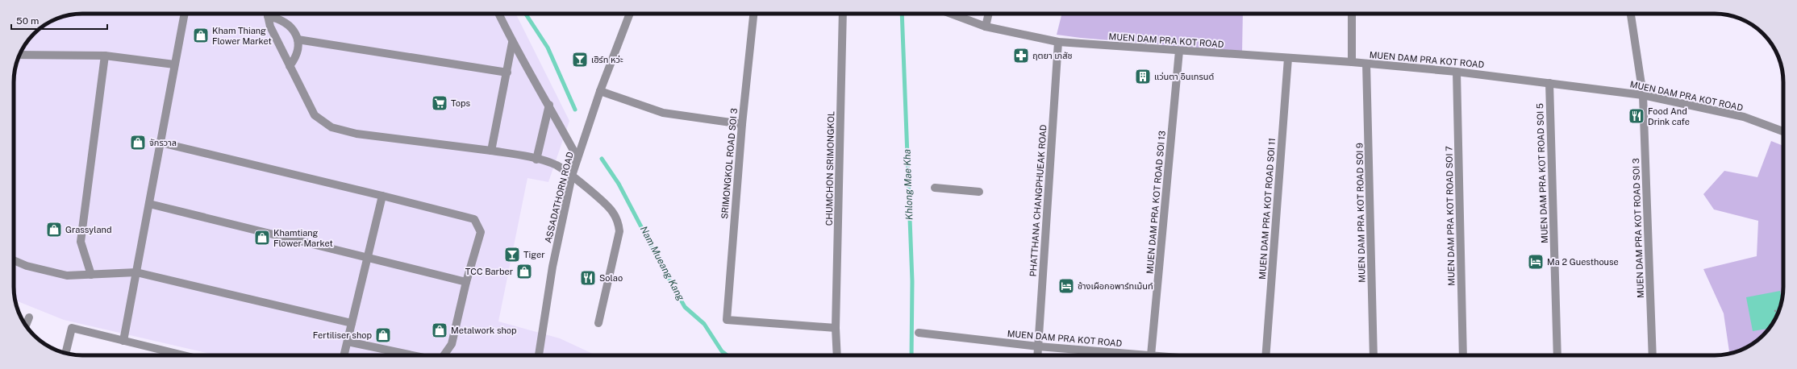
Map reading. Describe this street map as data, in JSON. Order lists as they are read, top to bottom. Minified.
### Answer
{"streets":{"street":["MUEN DAM PRA KOT ROAD","SRIMONGKOL ROAD SOI 3","CHUMCHON SRIMONGKOL","MUEN DAM PRA KOT ROAD SOI 5","ASSADATHORN ROAD","PHATTHANA CHANGPHUEAK ROAD","MUEN DAM PRA KOT ROAD SOI 13","MUEN DAM PRA KOT ROAD SOI 11","MUEN DAM PRA KOT ROAD SOI 9","MUEN DAM PRA KOT ROAD SOI 7","MUEN DAM PRA KOT ROAD SOI 3"]},"crossings":[["MUEN DAM PRA KOT ROAD","MUEN DAM PRA KOT ROAD SOI 5"],["MUEN DAM PRA KOT ROAD","PHATTHANA CHANGPHUEAK ROAD"],["MUEN DAM PRA KOT ROAD","MUEN DAM PRA KOT ROAD SOI 13"],["MUEN DAM PRA KOT ROAD","MUEN DAM PRA KOT ROAD SOI 11"],["MUEN DAM PRA KOT ROAD","MUEN DAM PRA KOT ROAD SOI 9"],["MUEN DAM PRA KOT ROAD","MUEN DAM PRA KOT ROAD SOI 7"],["MUEN DAM PRA KOT ROAD","MUEN DAM PRA KOT ROAD SOI 3"],["SRIMONGKOL ROAD SOI 3","CHUMCHON SRIMONGKOL"]],"water":["Khlong Mae Kha","Nam Mueang Kang"],"places":{"shop":["Kham Thiang Flower Market","จักรวาล","Grassyland","Khamtiang Flower Market","TCC Barber","Metalwork shop","Fertiliser shop"],"pharmacy":["ฤตยา เภสัช"],"bar":["เฮิร์ท หว่ะ","Tiger"],"building":["แว่นตา อินเทรนด์"],"supermarket":["Tops"],"restaurant":["Food And Drink cafe","Solao"],"hotel":["Ma 2 Guesthouse","ช้างเผือกอพาร์ทเม้นท์"]},"scale_bar":"50 m"}
